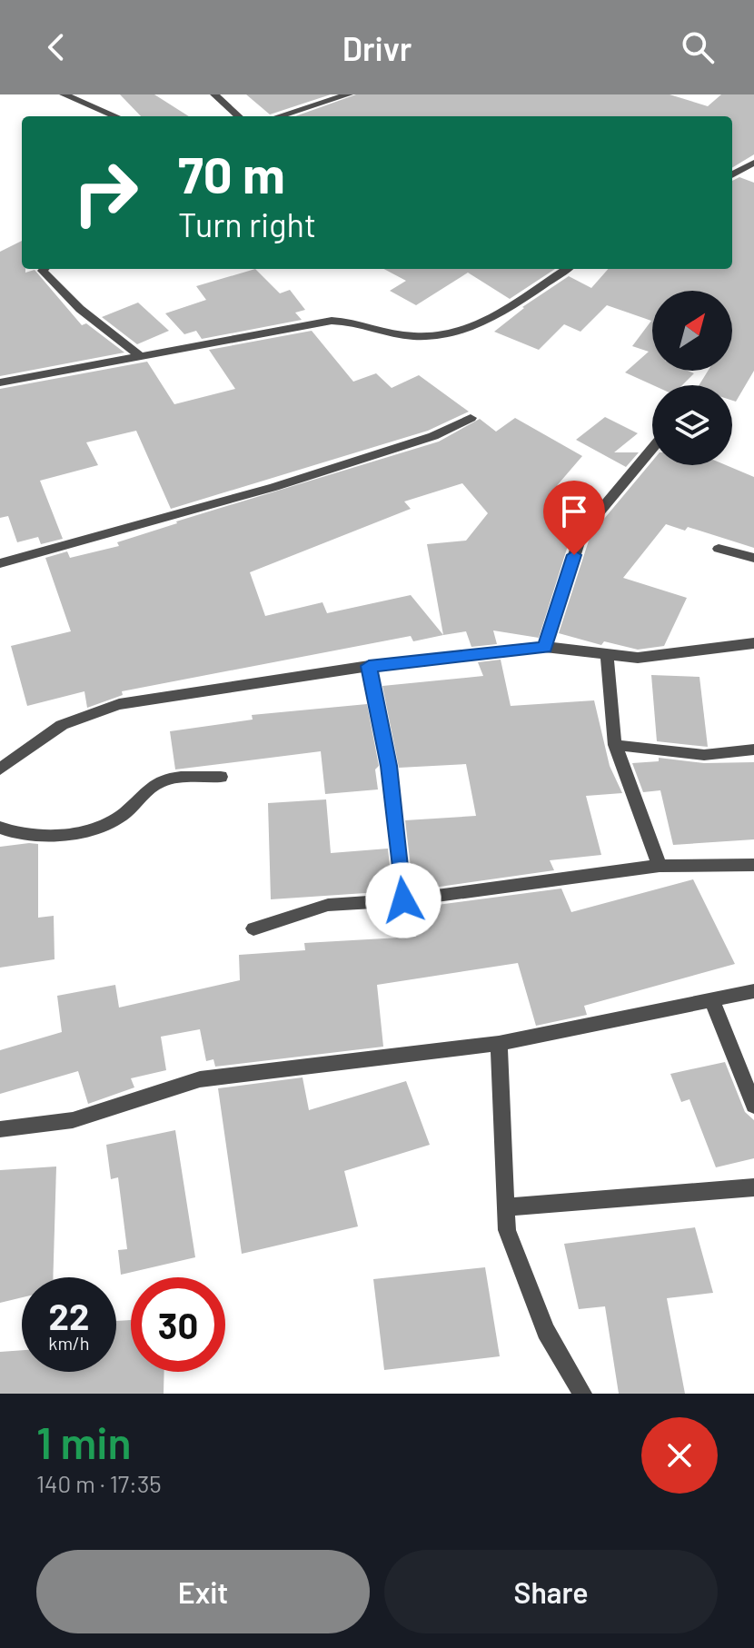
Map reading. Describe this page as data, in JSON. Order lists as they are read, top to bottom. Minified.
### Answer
{"north":"top right","page":{"header":"Drivr","turn":["70 m","Turn right"],"speed":"22 km/h","limit":"30","heading":["1 min","140 m · 17:35"],"buttons":["Exit","Share"]}}
